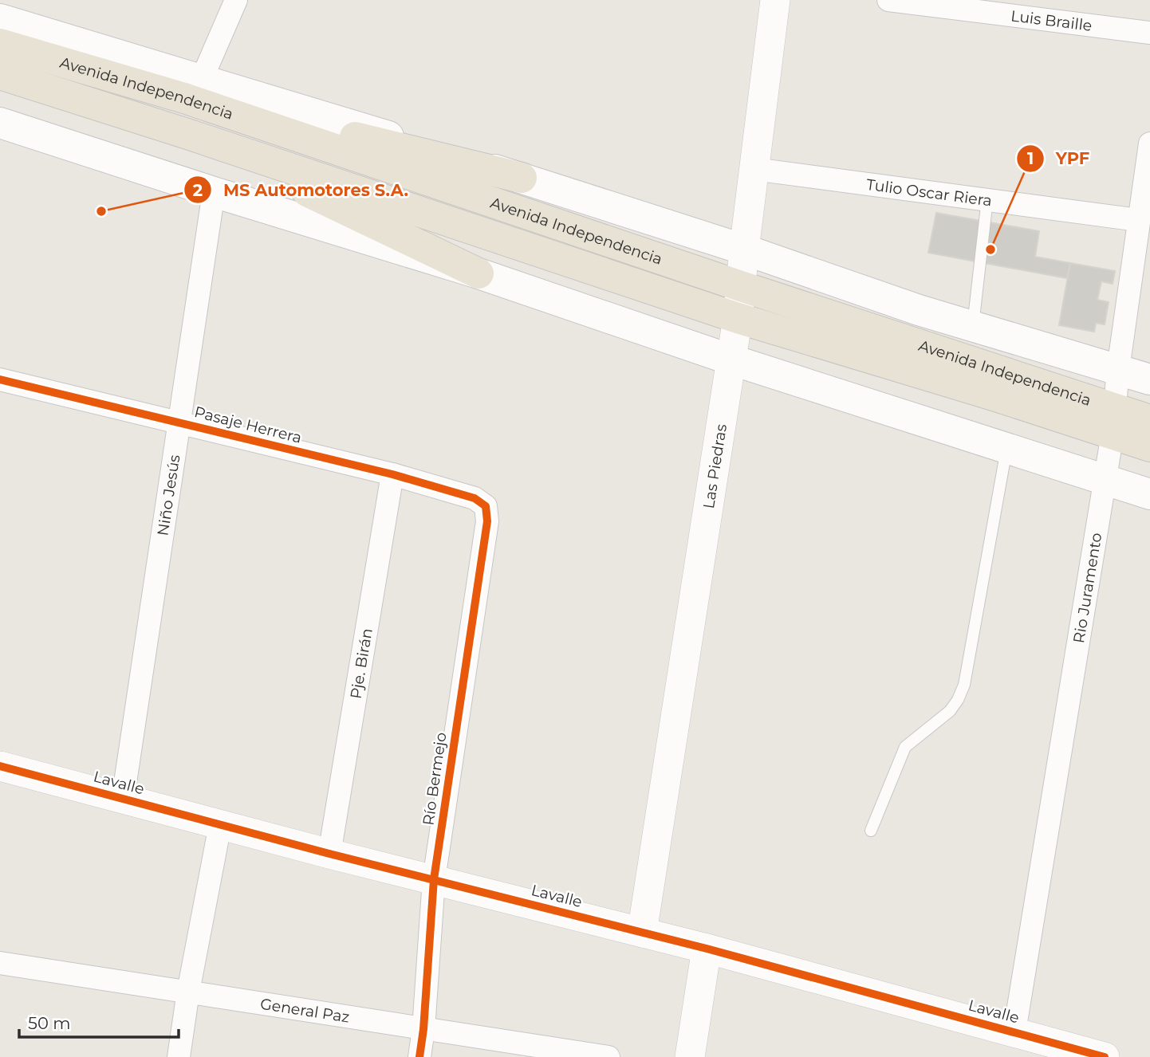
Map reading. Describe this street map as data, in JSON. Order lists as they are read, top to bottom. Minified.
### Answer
{"streets":{"highway":["Avenida Independencia"],"street":["Luis Braille","Tulio Oscar Riera","Pasaje Herrera","Las Piedras","Niño Jesús","Rio Juramento","Pje. Birán","Río Bermejo","Lavalle","General Paz"]},"crossings":[["Avenida Independencia","Las Piedras"],["Avenida Independencia","Rio Juramento"],["Tulio Oscar Riera","Las Piedras"],["Tulio Oscar Riera","Rio Juramento"],["Pasaje Herrera","Niño Jesús"],["Pasaje Herrera","Pje. Birán"],["Pasaje Herrera","Río Bermejo"],["Las Piedras","Lavalle"],["Niño Jesús","Lavalle"],["Rio Juramento","Lavalle"],["Pje. Birán","Lavalle"],["Río Bermejo","Lavalle"],["Río Bermejo","General Paz"]],"places":["MS Automotores S.A.","YPF"],"scale_bar":"50 m"}
